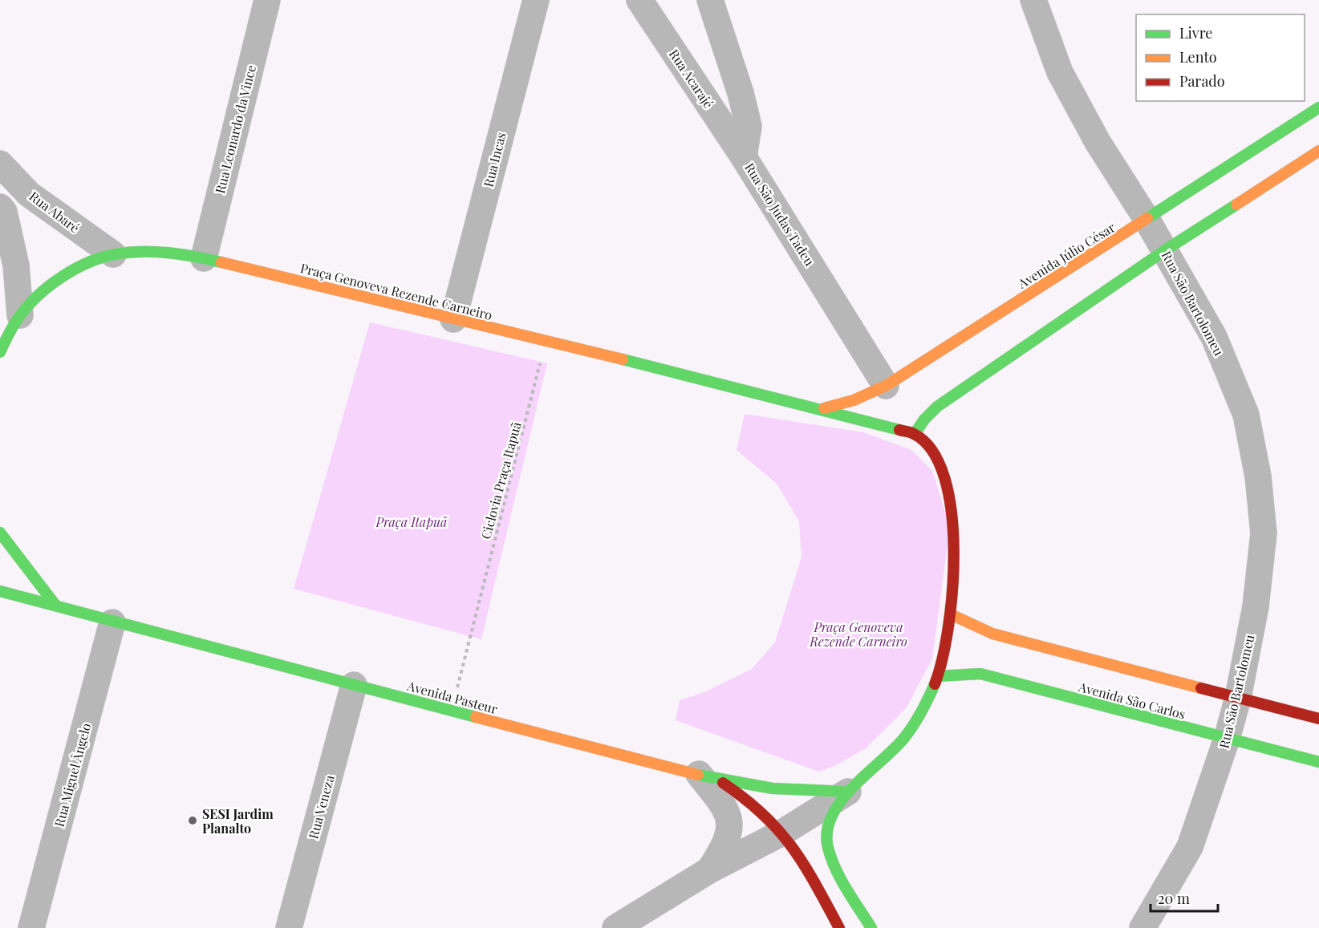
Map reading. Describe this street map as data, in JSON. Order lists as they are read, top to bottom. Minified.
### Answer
{"streets":{"main road":["Avenida Júlio César","Praça Genoveva Rezende Carneiro","Avenida Pasteur","Avenida São Carlos"],"street":["Rua Acarajé","Rua Leonardo da Vince","Rua Incas","Rua Abaré","Rua São Judas Tadeu","Rua São Bartolomeu","Rua Miguel Ângelo","Rua Veneza"],"path":["Ciclovia Praça Itapuã"]},"crossings":[["Rua Acarajé","Rua São Judas Tadeu"],["Rua Leonardo da Vince","Praça Genoveva Rezende Carneiro"],["Rua Incas","Praça Genoveva Rezende Carneiro"],["Rua Abaré","Praça Genoveva Rezende Carneiro"],["Rua São Judas Tadeu","Avenida Júlio César"],["Avenida Júlio César","Praça Genoveva Rezende Carneiro"],["Avenida Júlio César","Rua São Bartolomeu"],["Rua São Bartolomeu","Avenida São Carlos"],["Ciclovia Praça Itapuã","Avenida Pasteur"],["Avenida Pasteur","Rua Miguel Ângelo"],["Avenida Pasteur","Rua Veneza"]],"parks":["Praça Itapuã","Praça Genoveva Rezende Carneiro"],"places":["SESI Jardim Planalto"],"legend":["Livre","Lento","Parado"],"scale_bar":"20 m"}
